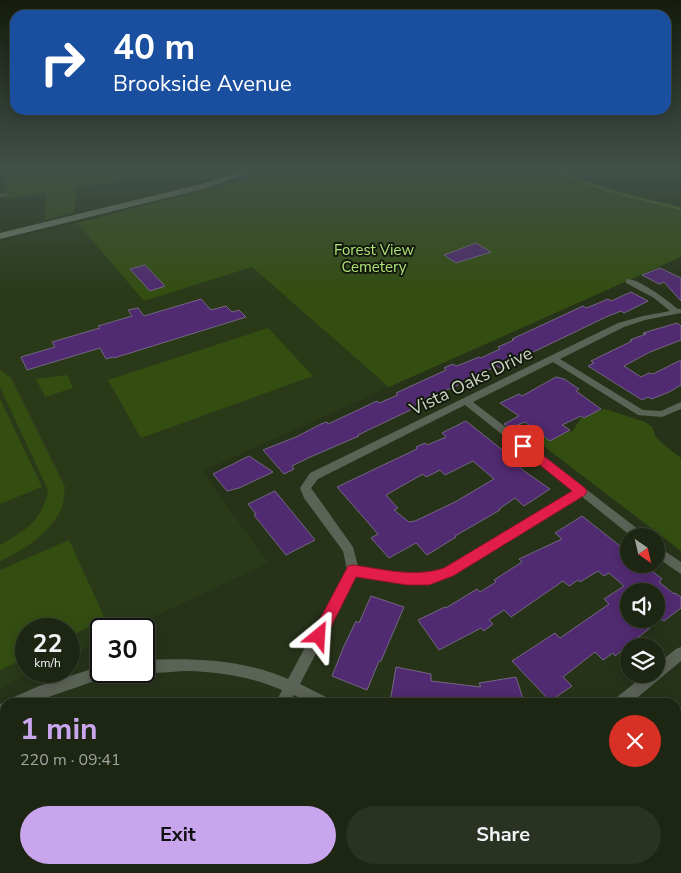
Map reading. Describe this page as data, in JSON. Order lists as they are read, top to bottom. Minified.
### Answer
{"streets":{"street":["Vista Oaks Drive"]},"parks":["Forest View Cemetery"],"north":"bottom right","page":{"turn":["40 m","Brookside Avenue"],"speed":"22 km/h","limit":"30","heading":["1 min","220 m · 09:41"],"buttons":["Exit","Share"]}}
